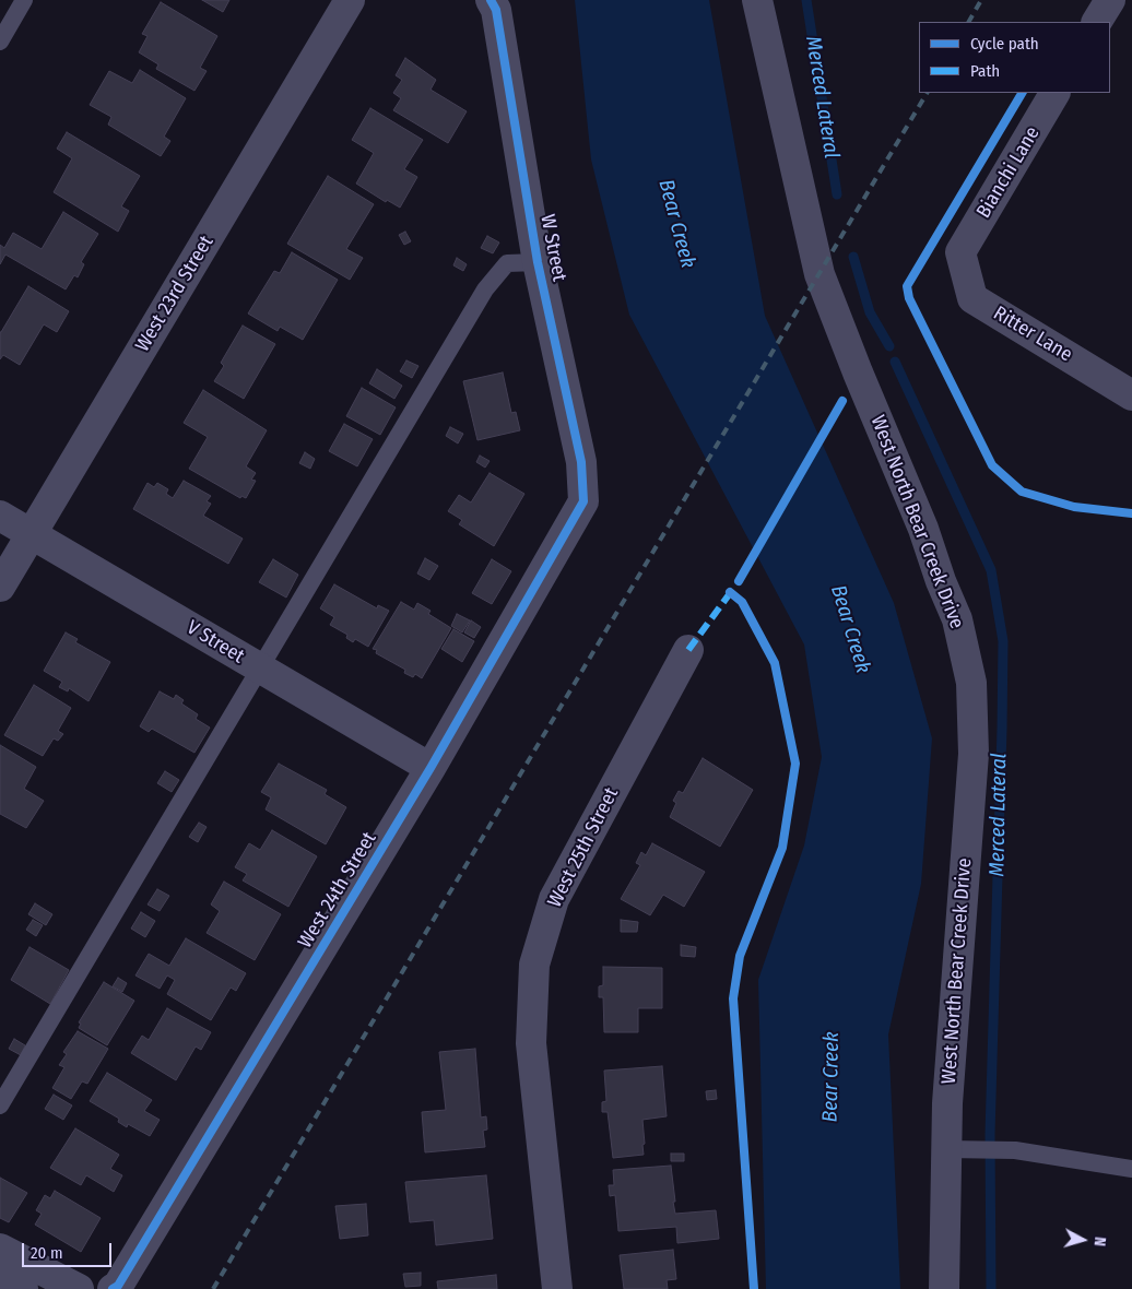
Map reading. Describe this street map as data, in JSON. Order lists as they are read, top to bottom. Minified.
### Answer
{"streets":{"street":["Bianchi Lane","W Street","West 23rd Street","Ritter Lane","West North Bear Creek Drive","V Street","West 25th Street","West 24th Street"]},"crossings":[["Bianchi Lane","Ritter Lane"],["W Street","West 24th Street"],["West 23rd Street","V Street"],["V Street","West 24th Street"]],"water":["Merced Lateral","Bear Creek"],"legend":["Cycle path","Path"],"scale_bar":"20 m","north":"right"}
